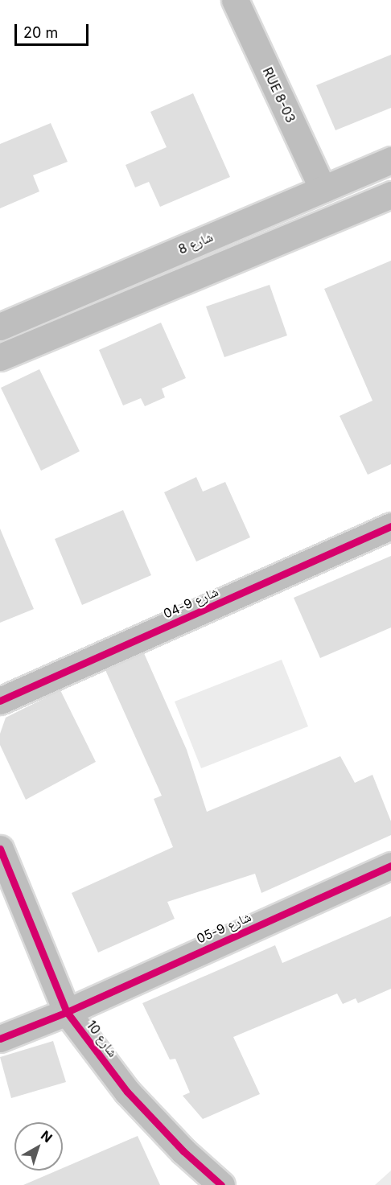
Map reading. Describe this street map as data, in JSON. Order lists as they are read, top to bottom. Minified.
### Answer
{"streets":{"main road":["RUE 8-03","شارع 8","شارع 9-04","شارع 9-05","شارع 10"]},"crossings":[["RUE 8-03","شارع 8"],["شارع 9-05","شارع 10"]],"scale_bar":"20 m","north":"top right"}
